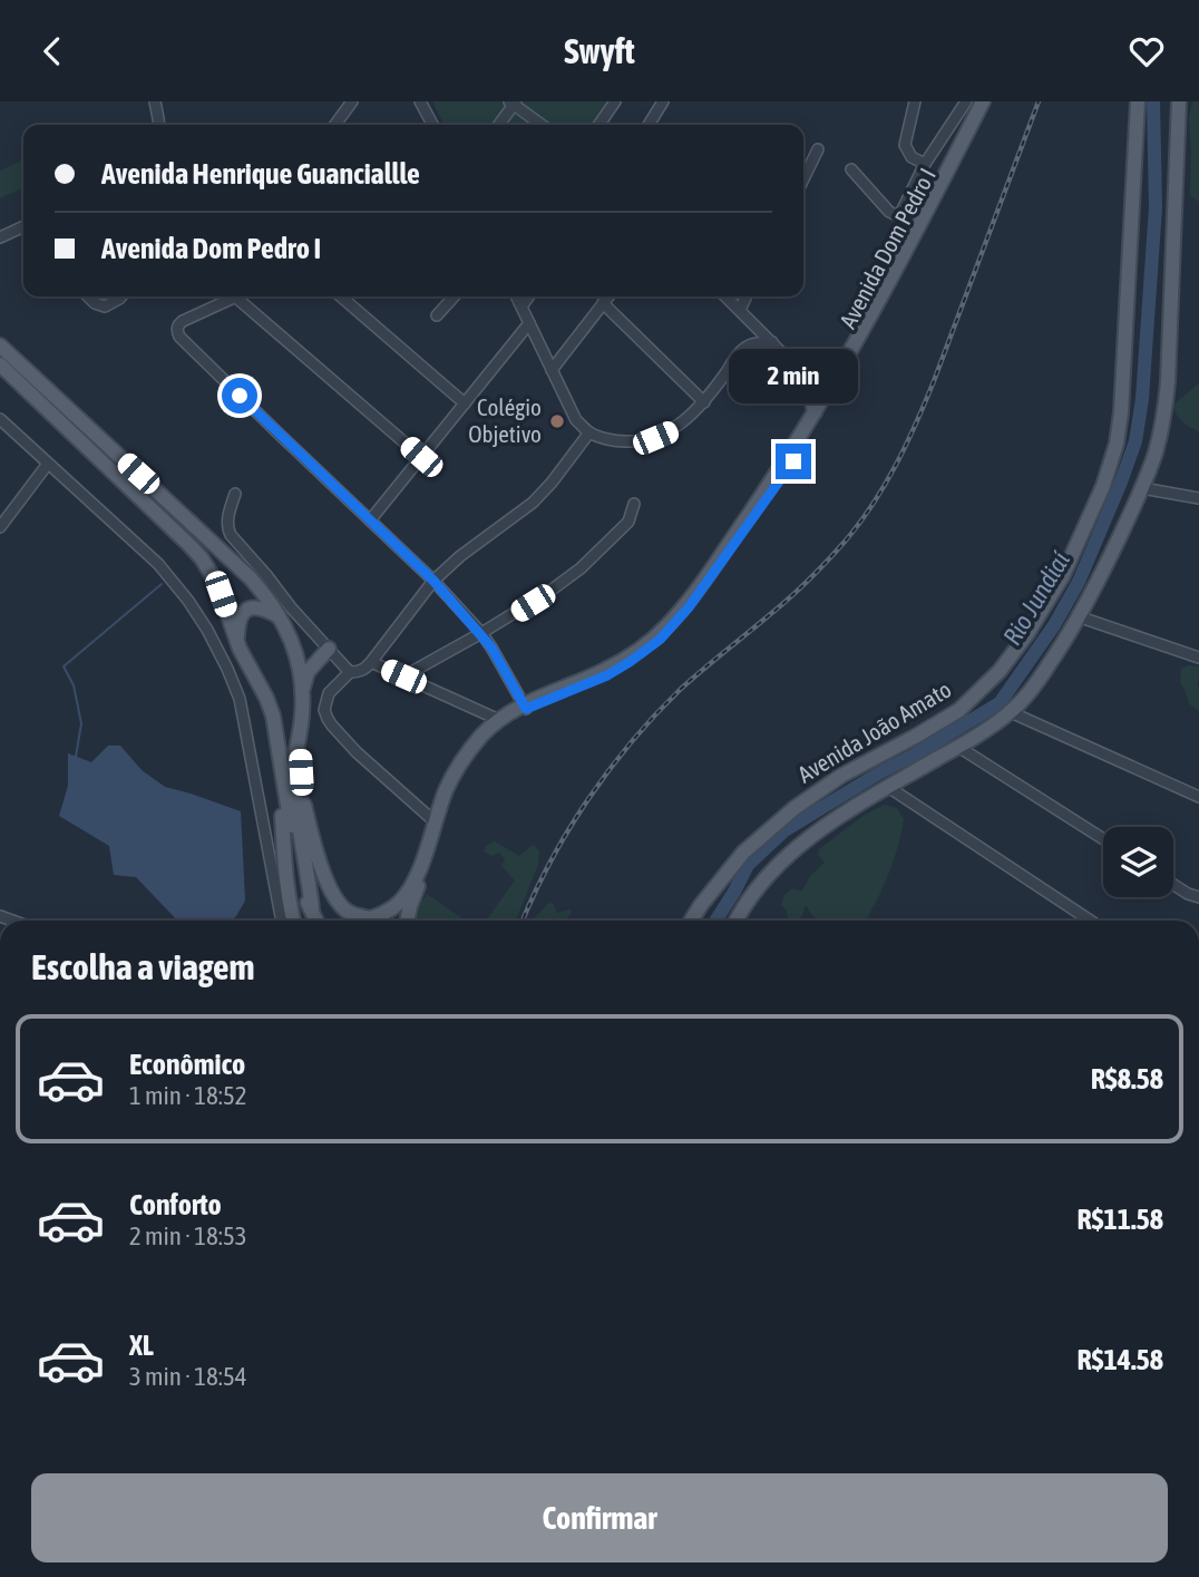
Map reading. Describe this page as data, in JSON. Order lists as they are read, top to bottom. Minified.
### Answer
{"streets":{"main road":["Avenida Dom Pedro I","Avenida João Amato"]},"water":["Rio Jundiaí"],"places":["Colégio Objetivo"],"page":{"header":"Swyft","banner":["Avenida Henrique Guanciallle","Avenida Dom Pedro I"],"bubble":"2 min","heading":"Escolha a viagem","list":[{"name":"Econômico","note":"1 min · 18:52","value":"R$8.58"},{"name":"Conforto","note":"2 min · 18:53","value":"R$11.58"},{"name":"XL","note":"3 min · 18:54","value":"R$14.58"}],"buttons":"Confirmar"}}
